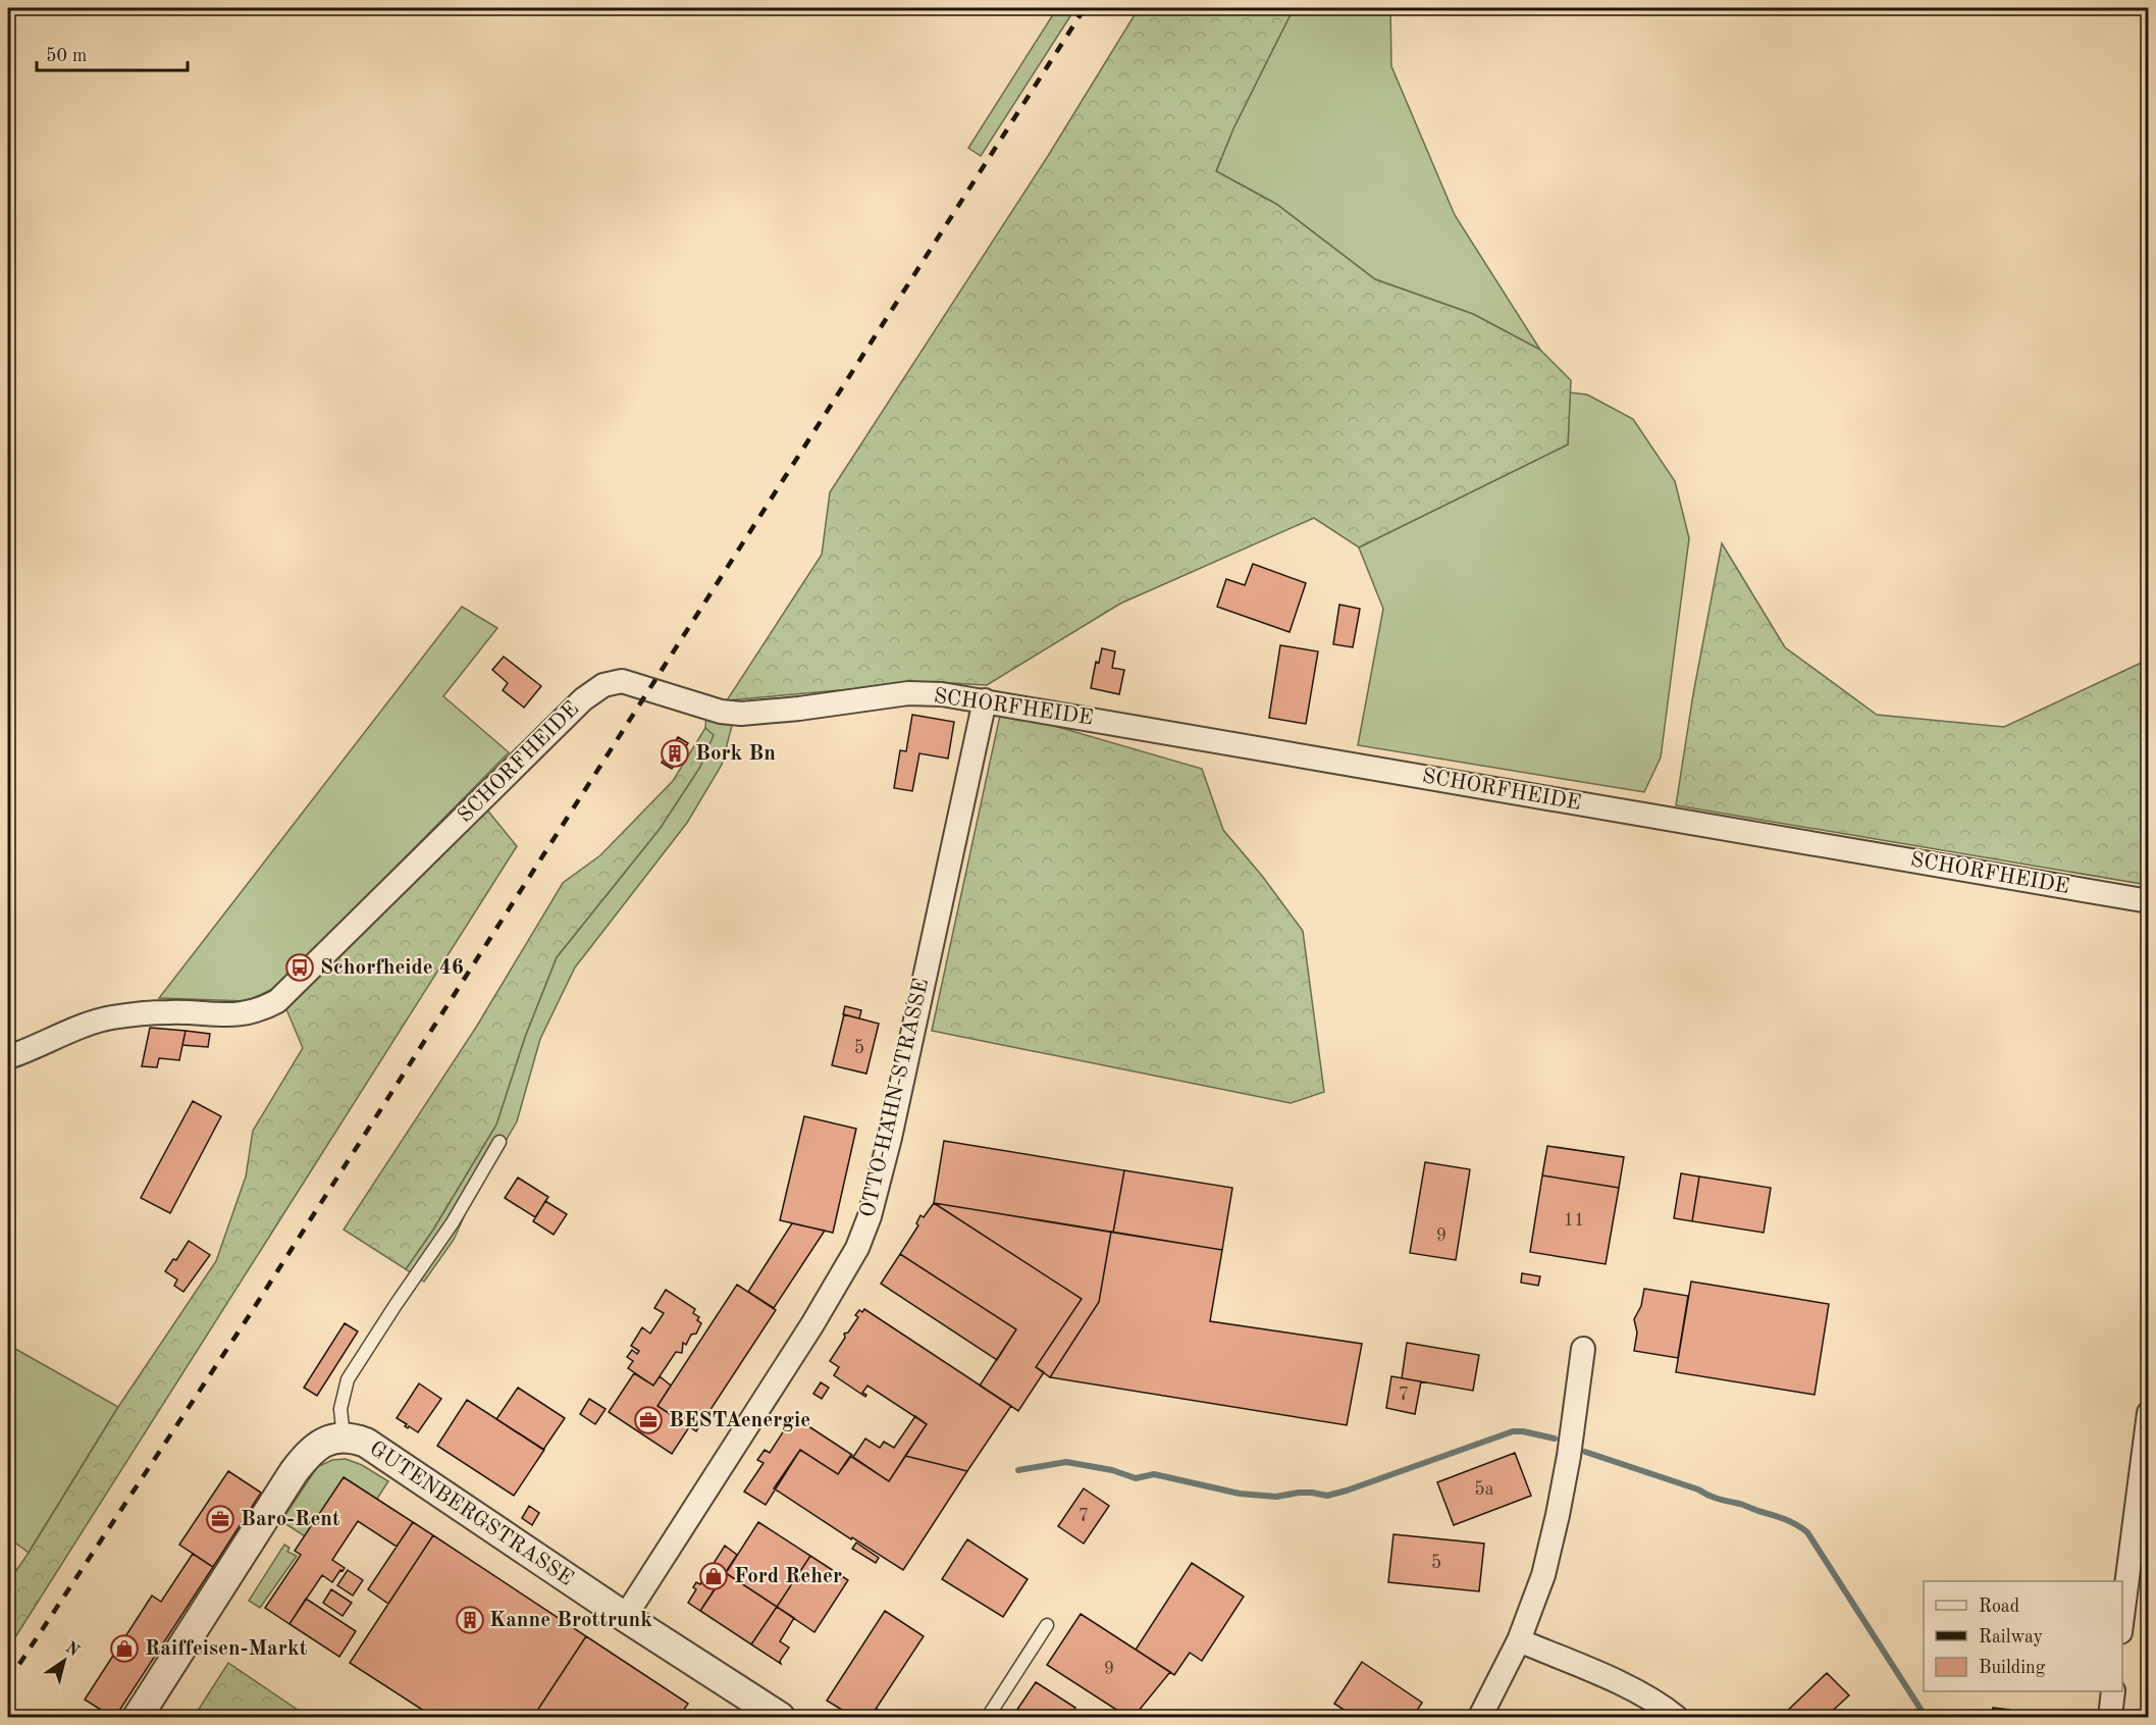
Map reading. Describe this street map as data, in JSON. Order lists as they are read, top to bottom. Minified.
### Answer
{"streets":{"street":["SCHORFHEIDE","OTTO-HAHN-STRASSE","GUTENBERGSTRASSE"]},"crossings":[["SCHORFHEIDE","OTTO-HAHN-STRASSE"],["OTTO-HAHN-STRASSE","GUTENBERGSTRASSE"]],"places":{"building":["Bork Bn","Kanne Brottrunk"],"bus stop":["Schorfheide 46"],"office":["BESTAenergie","Baro-Rent"],"shop":["Ford Reher","Raiffeisen-Markt"]},"house_numbers":["5","11","9","7","5a","7","5","9"],"legend":["Road","Railway","Building"],"scale_bar":"50 m","north":"top right"}
